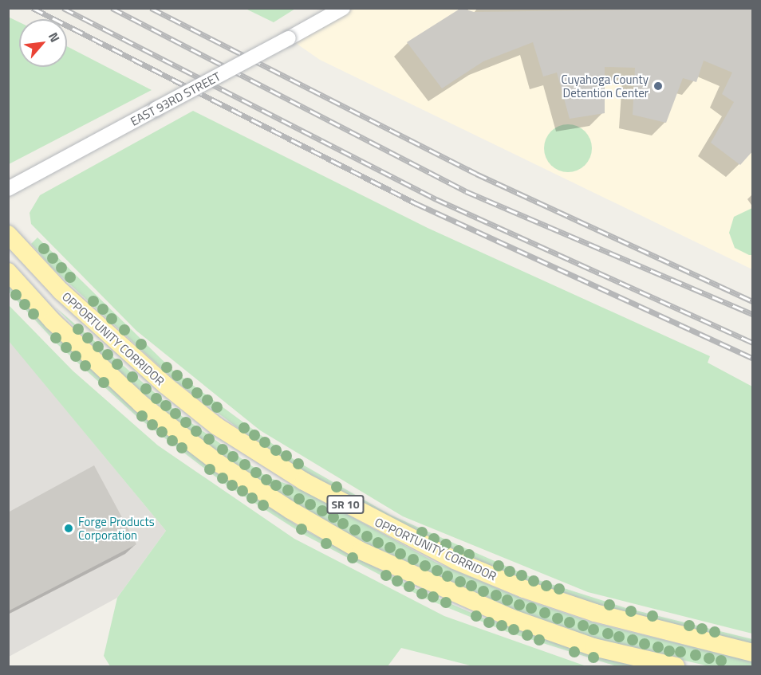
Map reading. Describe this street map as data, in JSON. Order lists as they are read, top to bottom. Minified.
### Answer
{"streets":{"main road":["OPPORTUNITY CORRIDOR","SR 10"],"street":["EAST 93RD STREET"]},"places":["Cuyahoga County Detention Center","Forge Products Corporation"],"north":"top right"}
